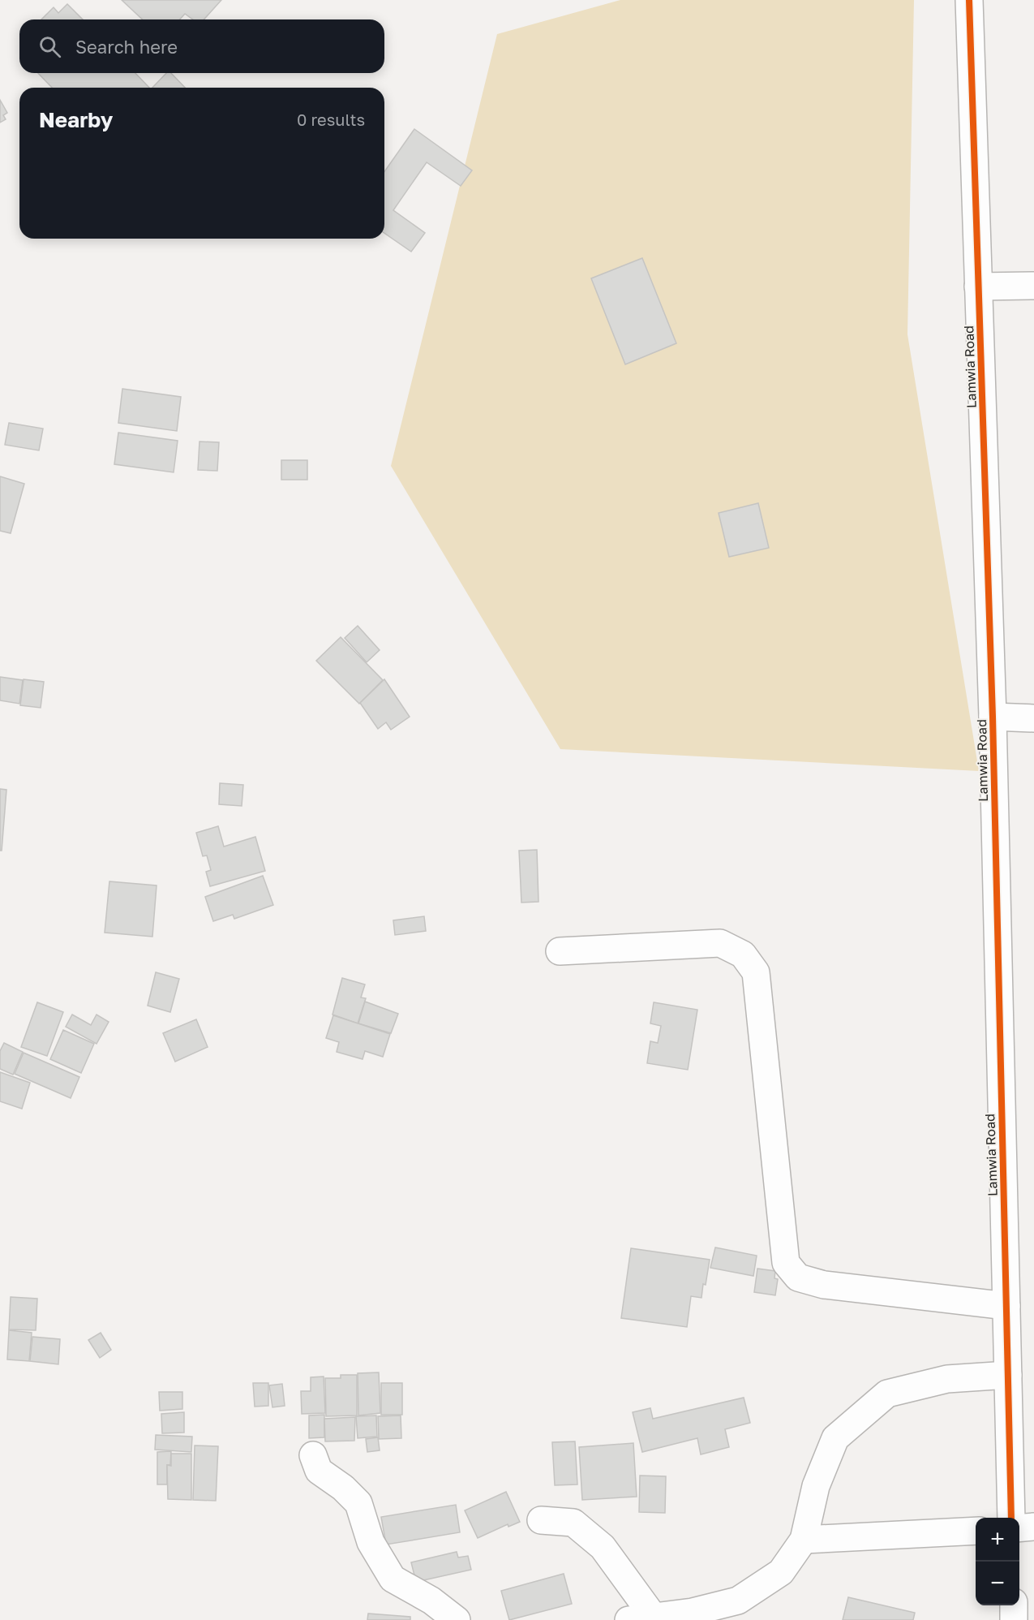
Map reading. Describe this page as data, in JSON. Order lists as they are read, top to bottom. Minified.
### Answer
{"streets":{"street":["Lamwia Road"]},"page":{"search":"Search here","heading":["Nearby","0 results"],"map_buttons":["+","−"]}}
